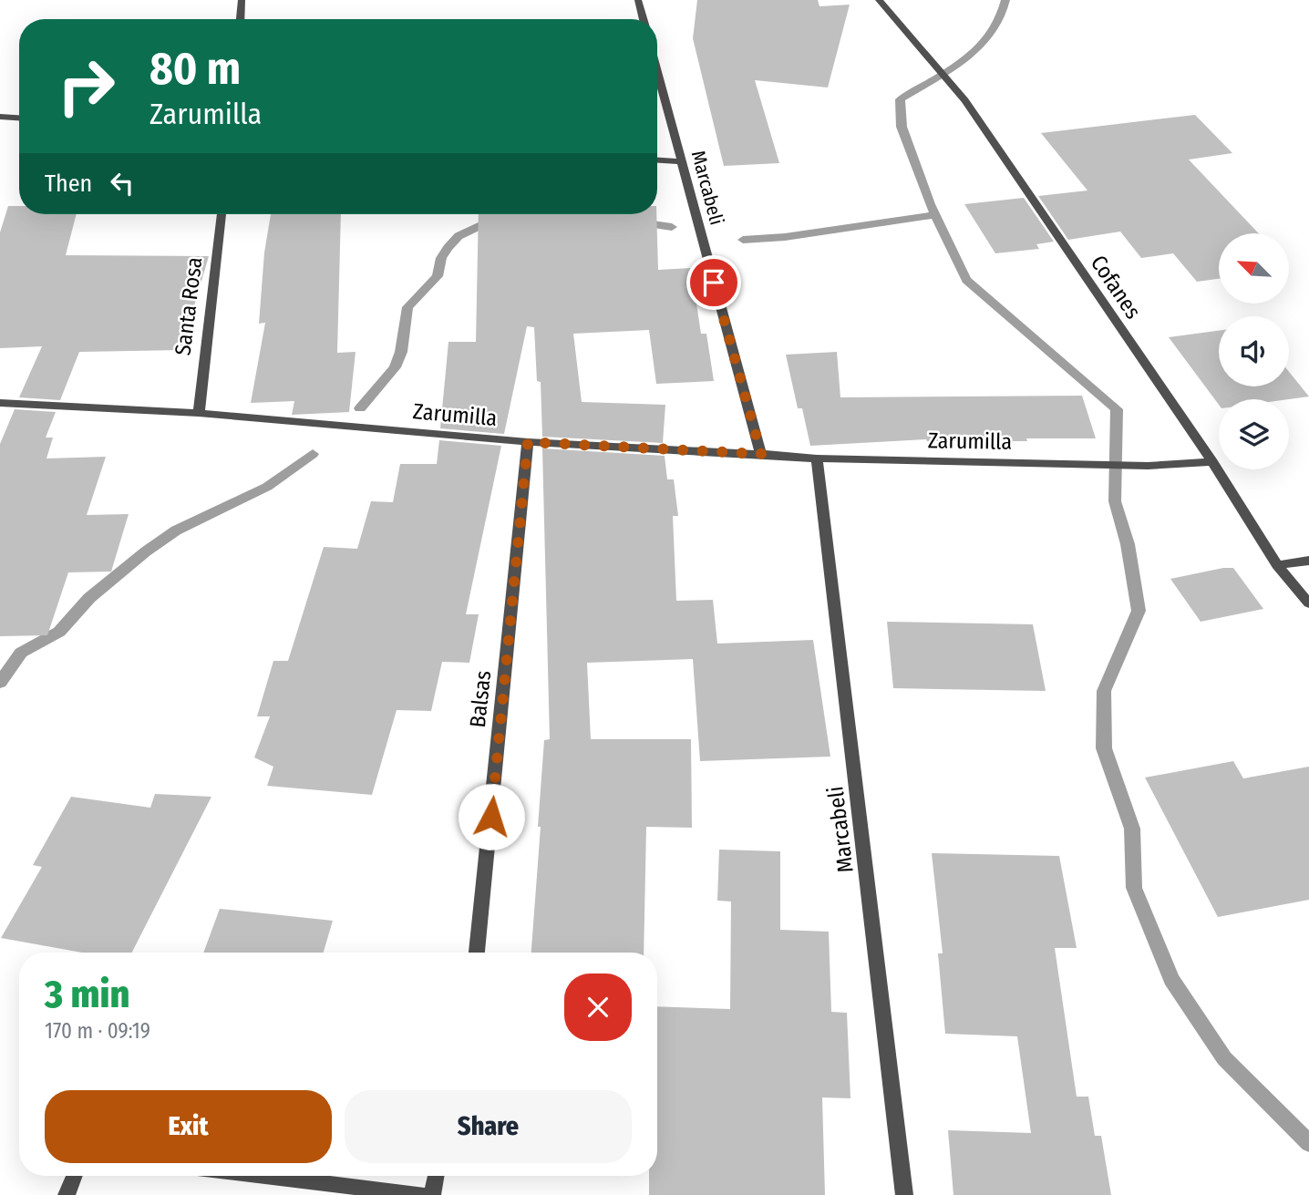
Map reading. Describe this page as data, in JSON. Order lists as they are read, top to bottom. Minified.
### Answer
{"streets":{"street":["Marcabeli","Cofanes","Santa Rosa","Zarumilla","Balsas"]},"crossings":[["Marcabeli","Zarumilla"],["Cofanes","Zarumilla"],["Santa Rosa","Zarumilla"],["Zarumilla","Balsas"]],"north":"top left","page":{"turn":["80 m","Zarumilla"],"then":"Then","heading":["3 min","170 m · 09:19"],"buttons":["Exit","Share"]}}
